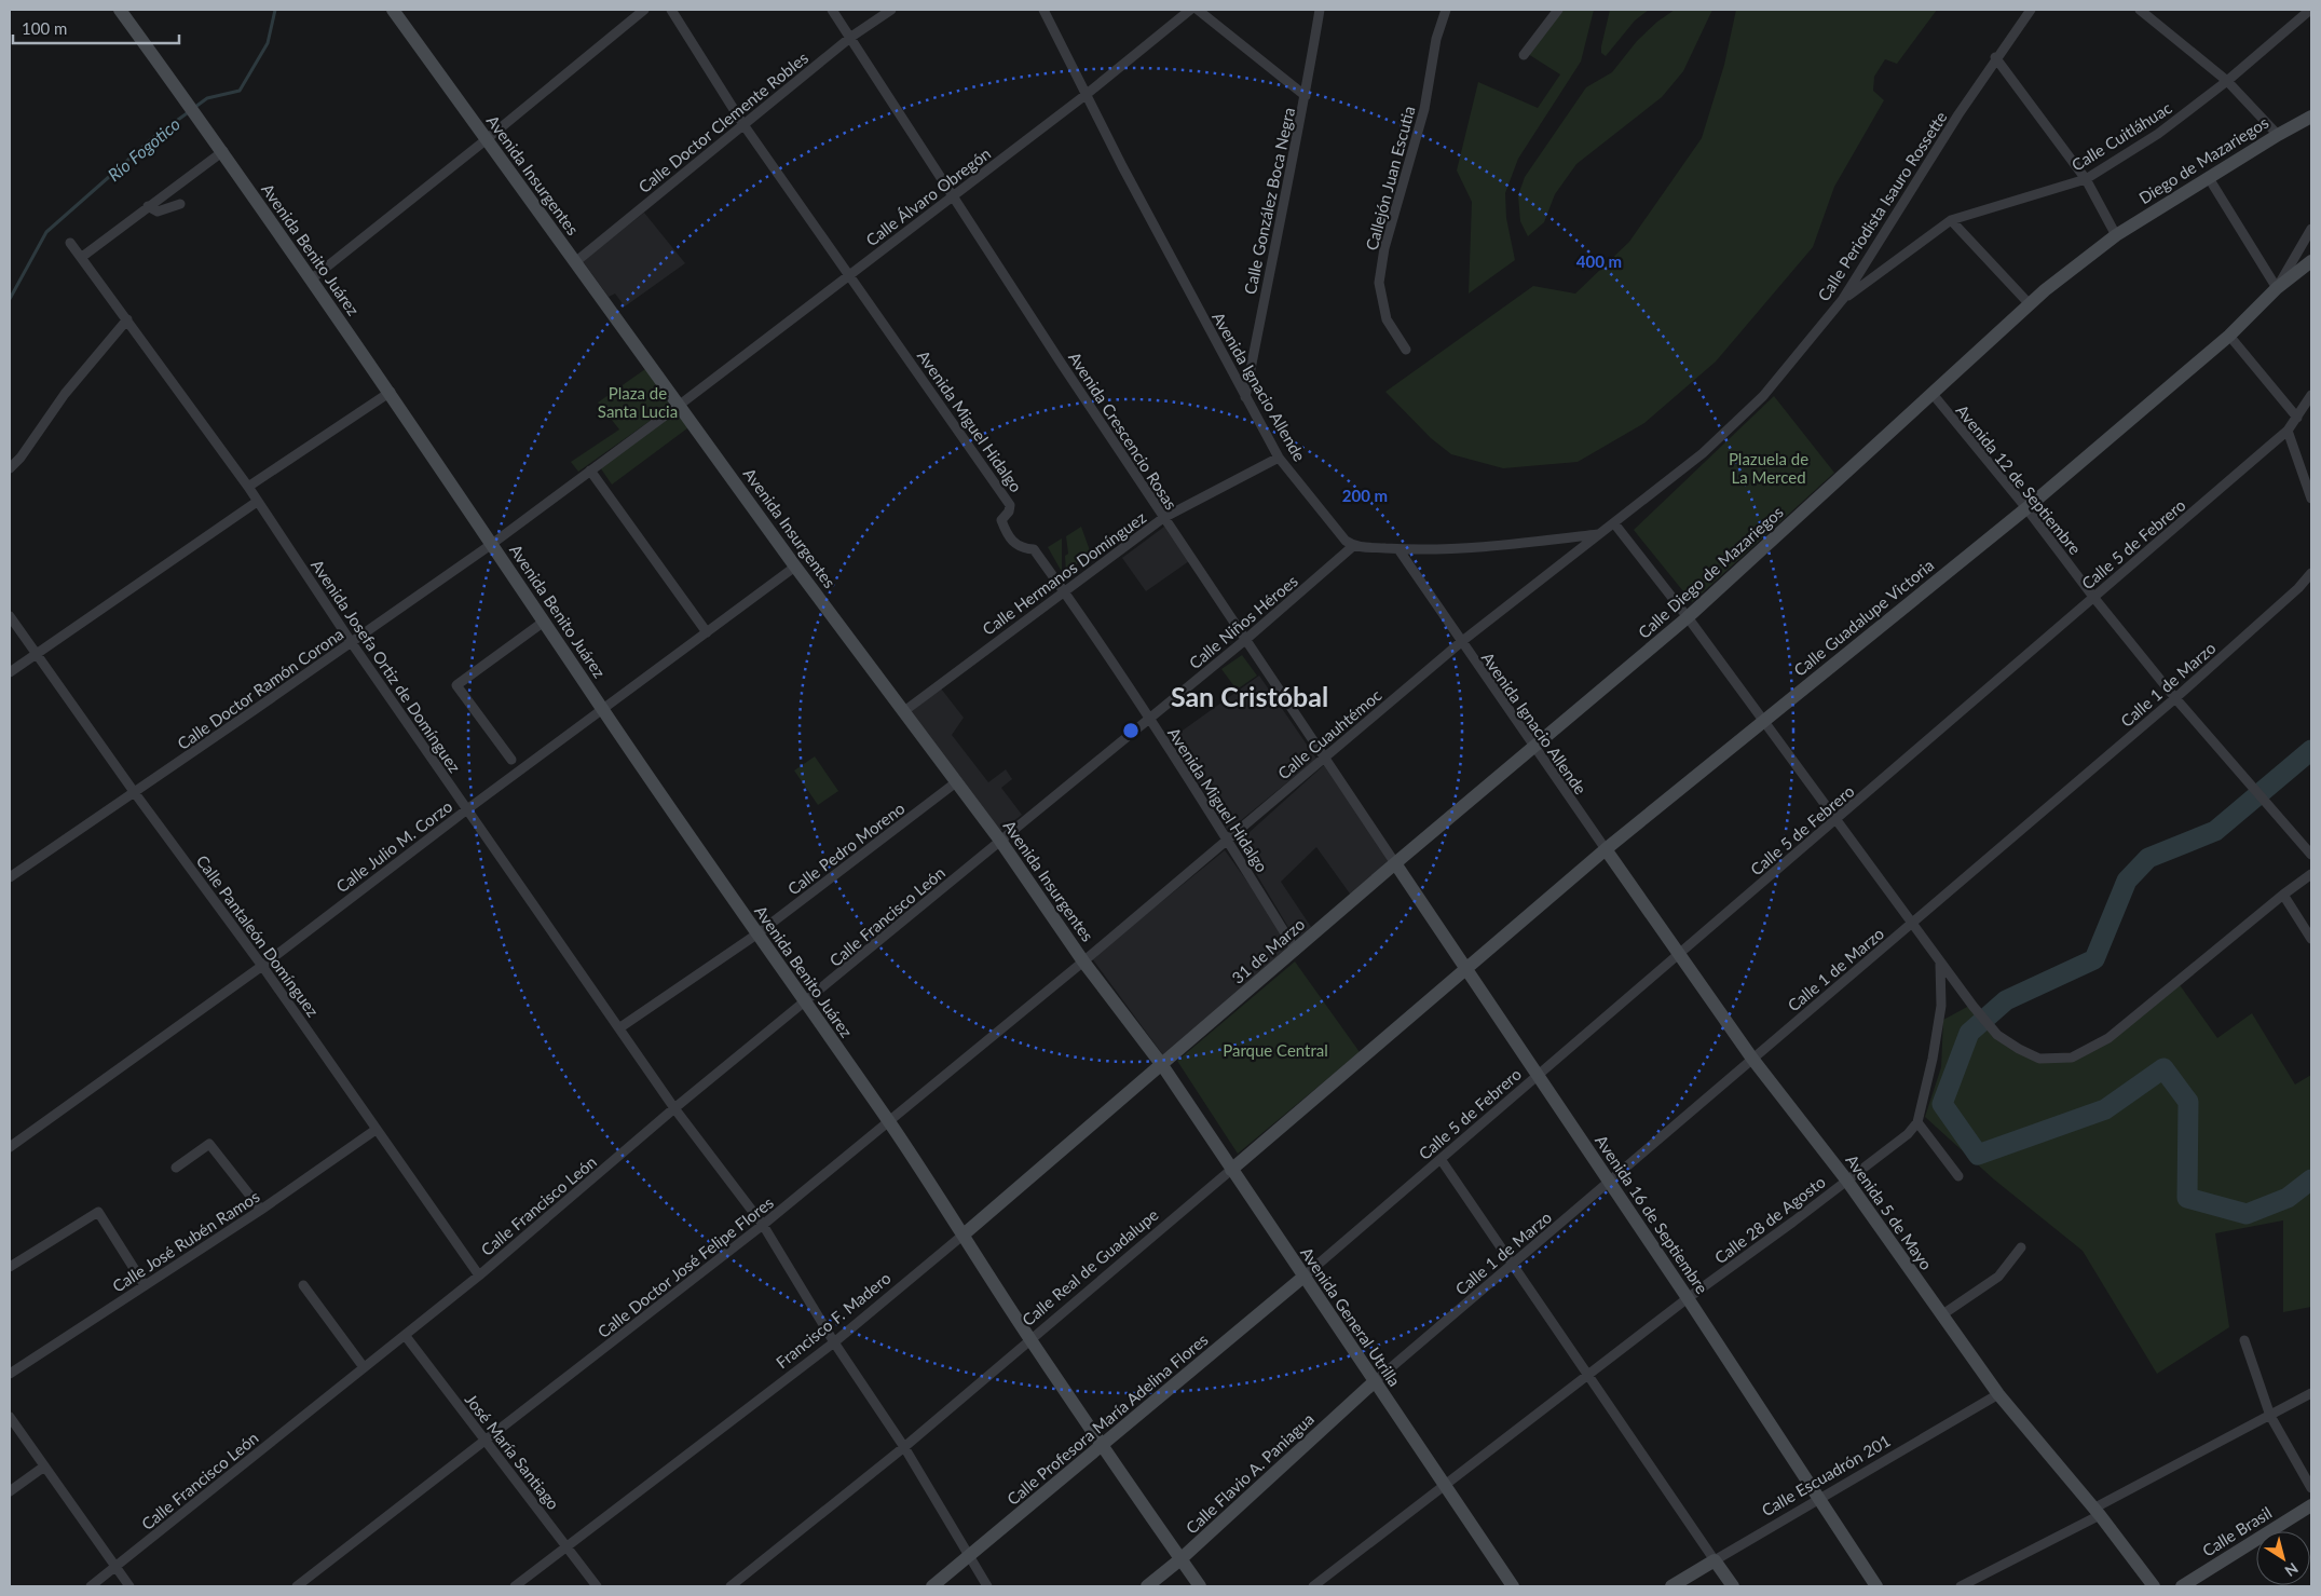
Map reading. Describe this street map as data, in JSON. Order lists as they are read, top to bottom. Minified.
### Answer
{"streets":{"street":["Calle Doctor Clemente Robles","Calle Cuitláhuac","Diego de Mazariegos","Avenida Insurgentes","Callejón Juan Escutia","Calle Álvaro Obregón","Calle González Boca Negra","Calle Periodista Isauro Rossette","Avenida Benito Juárez","Avenida Ignacio Allende","Avenida Miguel Hidalgo","Avenida Crescencio Rosas","Avenida 12 de Septiembre","Calle 5 de Febrero","Calle Diego de Mazariegos","Calle Hermanos Domínguez","Calle Guadalupe Victoria","Calle Niños Héroes","Avenida Josefa Ortiz de Domínguez","Calle 1 de Marzo","Calle Doctor Ramón Corona","Calle Cuauhtémoc","Calle Julio M. Corzo","Calle Pedro Moreno","Calle Francisco León","Calle Pantaleón Domínguez","31 de Marzo","Avenida 5 de Mayo","Avenida 16 de Septiembre","Calle 28 de Agosto","Calle José Rubén Ramos","Calle Doctor José Felipe Flores","Calle Real de Guadalupe","Avenida General Utrilla","Francisco F. Madero","Calle Profesora María Adelina Flores","José María Santiago","Calle Flavio A. Paniagua","Calle Escuadrón 201","Calle Brasil"]},"crossings":[["Calle Doctor Clemente Robles","Avenida Insurgentes"],["Calle Doctor Clemente Robles","Avenida Miguel Hidalgo"],["Calle Doctor Clemente Robles","Avenida Crescencio Rosas"],["Calle Cuitláhuac","Calle Periodista Isauro Rossette"],["Diego de Mazariegos","Calle Diego de Mazariegos"],["Avenida Insurgentes","Calle Álvaro Obregón"],["Avenida Insurgentes","Calle Hermanos Domínguez"],["Avenida Insurgentes","Calle Niños Héroes"],["Avenida Insurgentes","Calle Doctor Ramón Corona"],["Avenida Insurgentes","Calle Cuauhtémoc"],["Avenida Insurgentes","Calle Julio M. Corzo"],["Avenida Insurgentes","Calle Pedro Moreno"],["Avenida Insurgentes","Calle Francisco León"],["Avenida Insurgentes","31 de Marzo"],["Avenida Insurgentes","Calle Doctor José Felipe Flores"],["Avenida Insurgentes","Avenida General Utrilla"],["Avenida Insurgentes","Francisco F. Madero"],["Calle Álvaro Obregón","Avenida Ignacio Allende"],["Calle Álvaro Obregón","Avenida Miguel Hidalgo"],["Calle Álvaro Obregón","Avenida Crescencio Rosas"],["Calle Álvaro Obregón","Calle Doctor Ramón Corona"],["Calle González Boca Negra","Avenida Ignacio Allende"],["Calle Periodista Isauro Rossette","Calle Cuauhtémoc"],["Avenida Benito Juárez","Calle Doctor Ramón Corona"],["Avenida Benito Juárez","Calle Julio M. Corzo"],["Avenida Benito Juárez","Calle Pedro Moreno"],["Avenida Benito Juárez","Calle Francisco León"],["Avenida Benito Juárez","Calle Doctor José Felipe Flores"],["Avenida Benito Juárez","Calle Real de Guadalupe"],["Avenida Benito Juárez","Francisco F. Madero"],["Avenida Benito Juárez","Calle Profesora María Adelina Flores"],["Avenida Benito Juárez","Calle Flavio A. Paniagua"],["Avenida Ignacio Allende","Calle Diego de Mazariegos"],["Avenida Ignacio Allende","Calle Hermanos Domínguez"],["Avenida Ignacio Allende","Calle Guadalupe Victoria"],["Avenida Ignacio Allende","Calle Niños Héroes"],["Avenida Ignacio Allende","Calle Cuauhtémoc"],["Avenida Ignacio Allende","Avenida 5 de Mayo"],["Avenida Miguel Hidalgo","Calle Hermanos Domínguez"],["Avenida Miguel Hidalgo","Calle Niños Héroes"],["Avenida Miguel Hidalgo","Calle Cuauhtémoc"],["Avenida Miguel Hidalgo","31 de Marzo"],["Avenida Crescencio Rosas","Calle Diego de Mazariegos"],["Avenida Crescencio Rosas","Calle Hermanos Domínguez"],["Avenida Crescencio Rosas","Calle Niños Héroes"],["Avenida Crescencio Rosas","Calle Cuauhtémoc"],["Avenida Crescencio Rosas","31 de Marzo"],["Avenida Crescencio Rosas","Avenida 16 de Septiembre"],["Avenida 12 de Septiembre","Calle 5 de Febrero"],["Avenida 12 de Septiembre","Calle Diego de Mazariegos"],["Avenida 12 de Septiembre","Calle Guadalupe Victoria"],["Avenida 12 de Septiembre","Calle 1 de Marzo"],["Calle 5 de Febrero","Avenida 5 de Mayo"],["Calle 5 de Febrero","Avenida 16 de Septiembre"],["Calle 5 de Febrero","Avenida General Utrilla"],["Calle 5 de Febrero","Calle Profesora María Adelina Flores"],["Calle Diego de Mazariegos","31 de Marzo"],["Calle Diego de Mazariegos","Avenida 16 de Septiembre"],["Calle Guadalupe Victoria","Avenida 5 de Mayo"],["Calle Guadalupe Victoria","Avenida 16 de Septiembre"],["Calle Guadalupe Victoria","Calle Real de Guadalupe"],["Calle Niños Héroes","Calle Francisco León"],["Avenida Josefa Ortiz de Domínguez","Calle Doctor Ramón Corona"],["Avenida Josefa Ortiz de Domínguez","Calle Julio M. Corzo"],["Avenida Josefa Ortiz de Domínguez","Calle Pedro Moreno"],["Avenida Josefa Ortiz de Domínguez","Calle Francisco León"],["Avenida Josefa Ortiz de Domínguez","Calle Doctor José Felipe Flores"],["Avenida Josefa Ortiz de Domínguez","Calle Real de Guadalupe"],["Avenida Josefa Ortiz de Domínguez","Francisco F. Madero"],["Avenida Josefa Ortiz de Domínguez","Calle Profesora María Adelina Flores"],["Calle 1 de Marzo","Avenida 5 de Mayo"],["Calle 1 de Marzo","Avenida 16 de Septiembre"],["Calle 1 de Marzo","Avenida General Utrilla"],["Calle 1 de Marzo","Calle Flavio A. Paniagua"],["Calle Doctor Ramón Corona","Calle Pantaleón Domínguez"],["Calle Cuauhtémoc","Calle Doctor José Felipe Flores"],["Calle Julio M. Corzo","Calle Pantaleón Domínguez"],["Calle Francisco León","Calle Pantaleón Domínguez"],["Calle Francisco León","José María Santiago"],["Calle Pantaleón Domínguez","Calle José Rubén Ramos"],["31 de Marzo","Avenida 16 de Septiembre"],["31 de Marzo","Avenida General Utrilla"],["31 de Marzo","Francisco F. Madero"],["Avenida 5 de Mayo","Calle 28 de Agosto"],["Avenida 5 de Mayo","Calle Escuadrón 201"],["Avenida 16 de Septiembre","Calle 28 de Agosto"],["Avenida 16 de Septiembre","Calle Real de Guadalupe"],["Avenida 16 de Septiembre","Calle Escuadrón 201"],["Calle 28 de Agosto","Avenida General Utrilla"],["Calle Doctor José Felipe Flores","José María Santiago"],["Calle Real de Guadalupe","Avenida General Utrilla"],["Avenida General Utrilla","Francisco F. Madero"],["Avenida General Utrilla","Calle Profesora María Adelina Flores"],["Avenida General Utrilla","Calle Flavio A. Paniagua"],["Francisco F. Madero","José María Santiago"]],"districts":["San Cristóbal"],"water":["Río Fogotico"],"parks":["Plaza de Santa Lucia","Plazuela de La Merced","Parque Central"],"scale_bar":"100 m","north":"bottom right","rings":["400 m","200 m"]}
